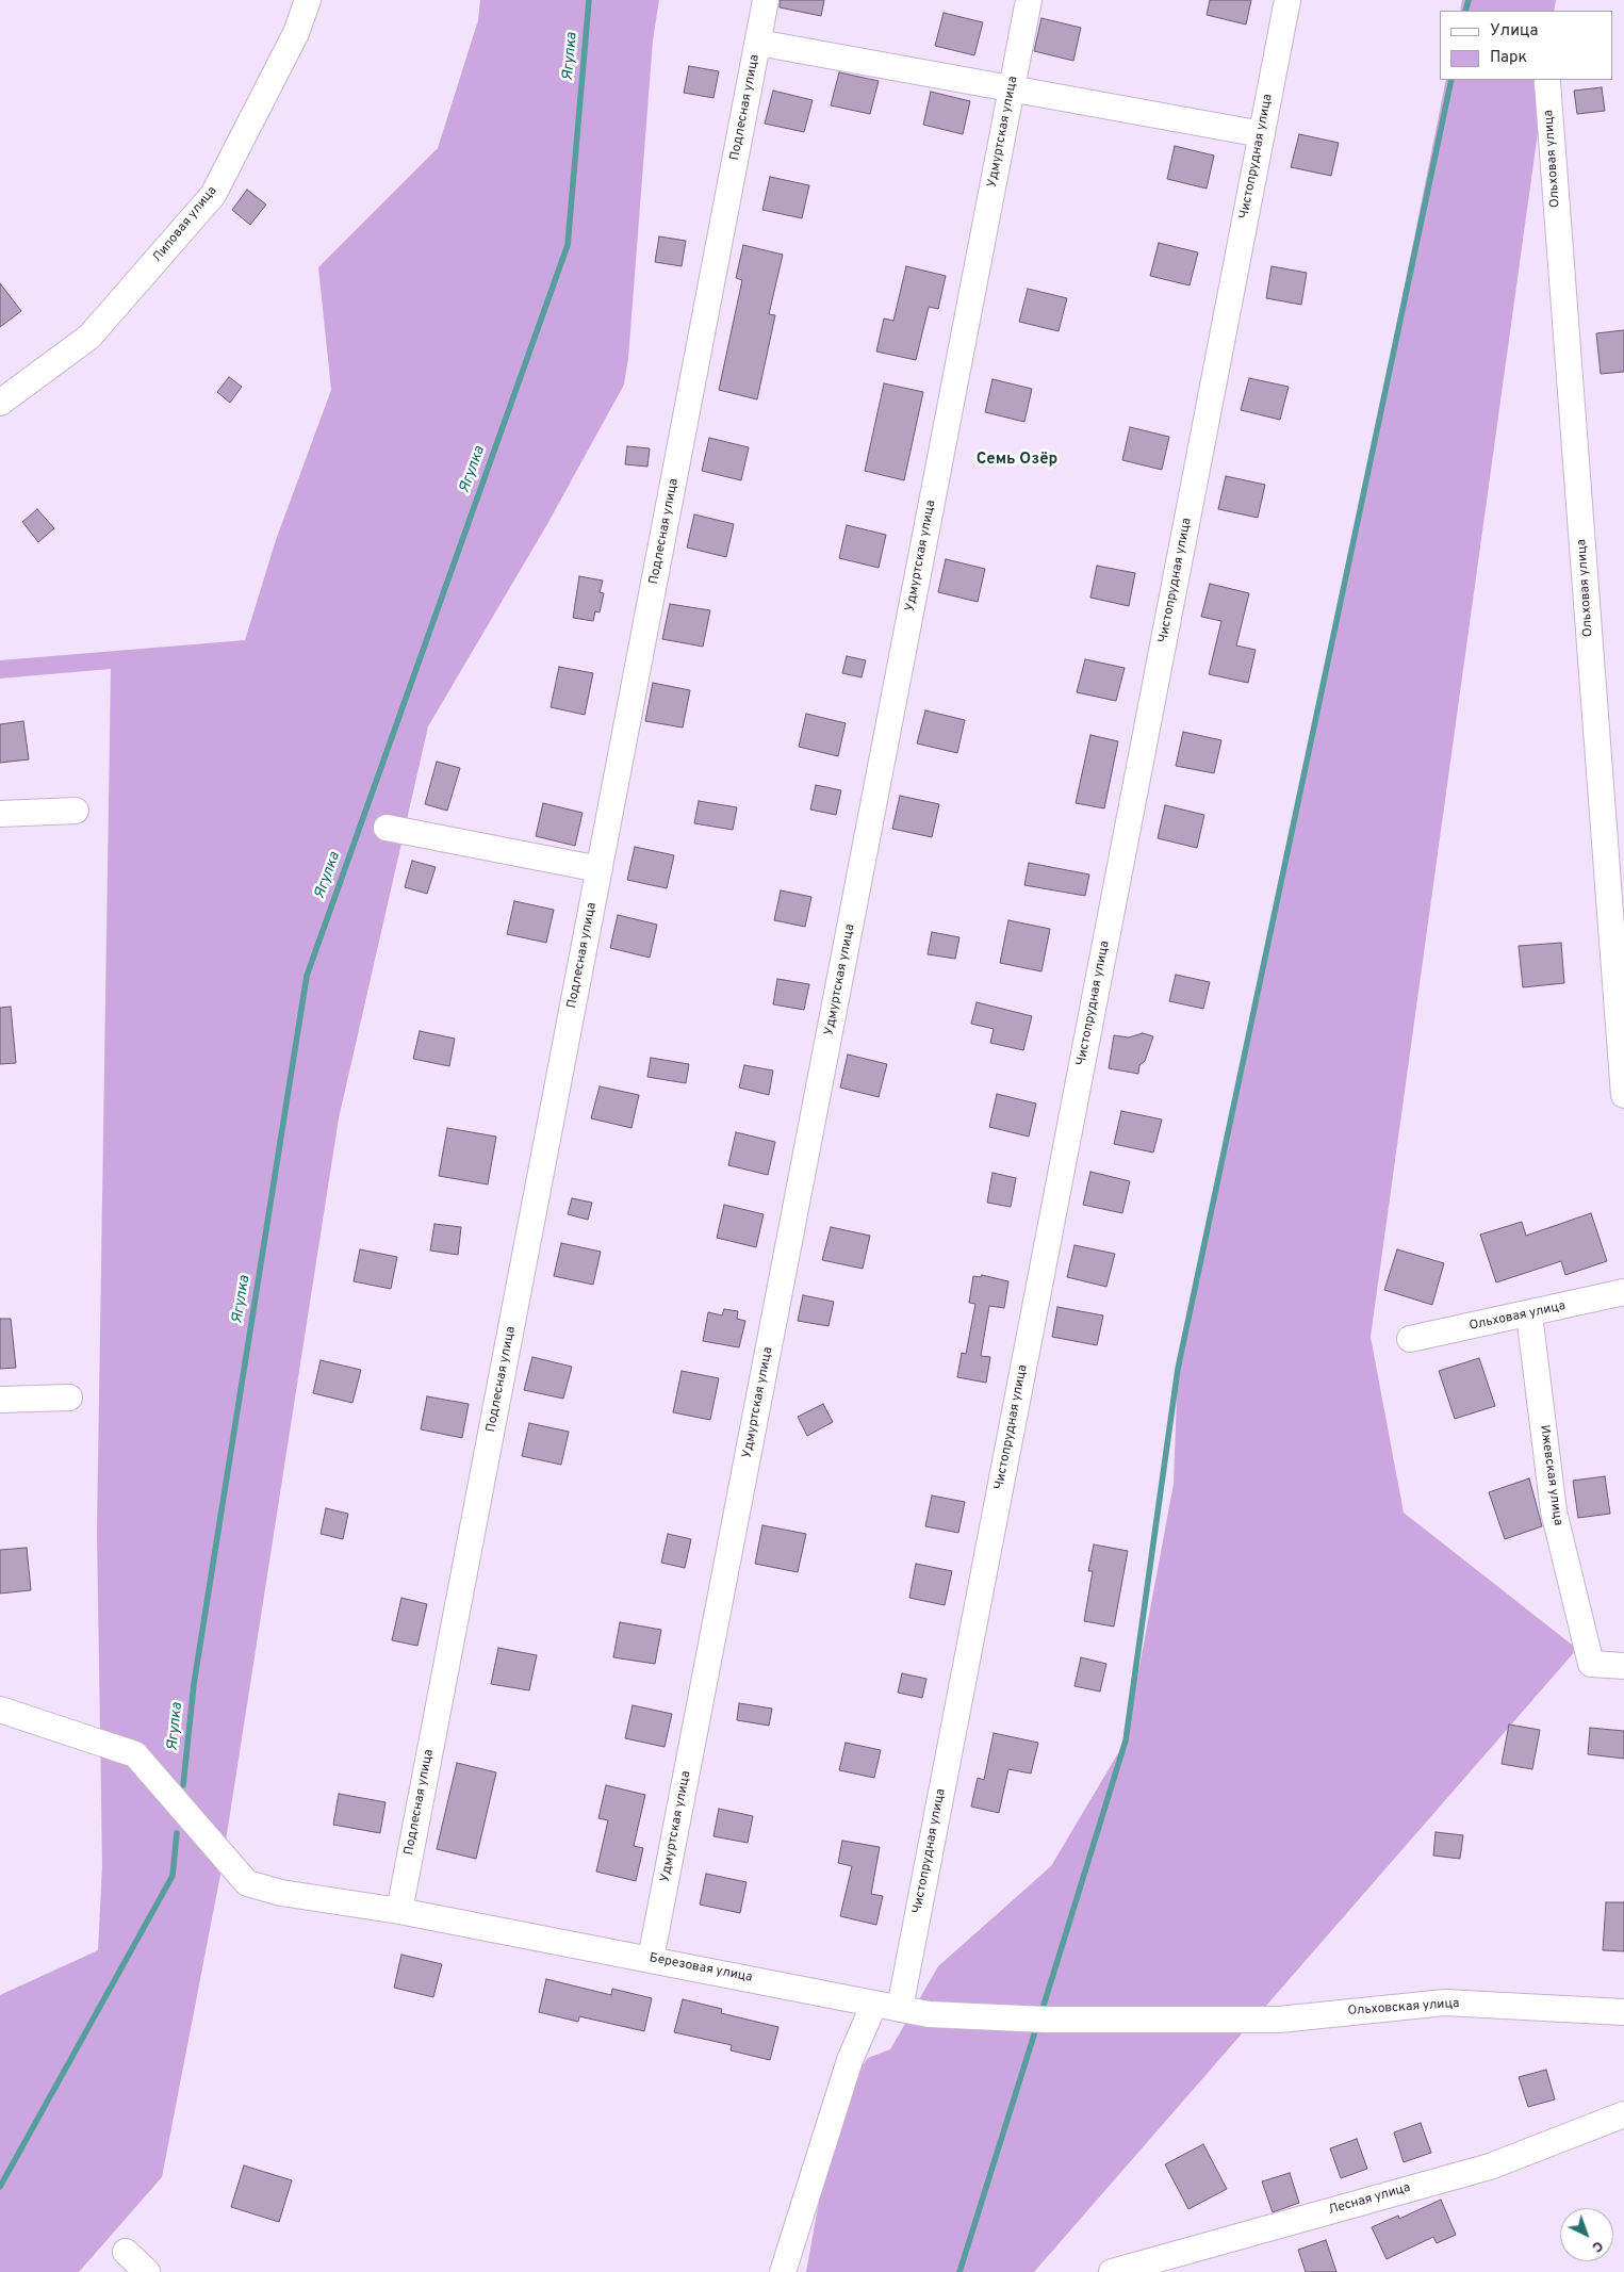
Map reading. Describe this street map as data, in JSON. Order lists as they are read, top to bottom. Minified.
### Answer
{"streets":{"street":["Подлесная улица","Удмуртская улица","Чистопрудная улица","Ольховая улица","Липовая улица","Ижевская улица","Березовая улица","Ольховская улица","Лесная улица"]},"crossings":[["Подлесная улица","Березовая улица"],["Удмуртская улица","Березовая улица"],["Чистопрудная улица","Березовая улица"],["Чистопрудная улица","Ольховская улица"],["Ольховая улица","Ижевская улица"],["Березовая улица","Ольховская улица"]],"districts":["Семь Озёр"],"water":["Ягулка"],"legend":["Улица","Парк"],"north":"bottom right"}
